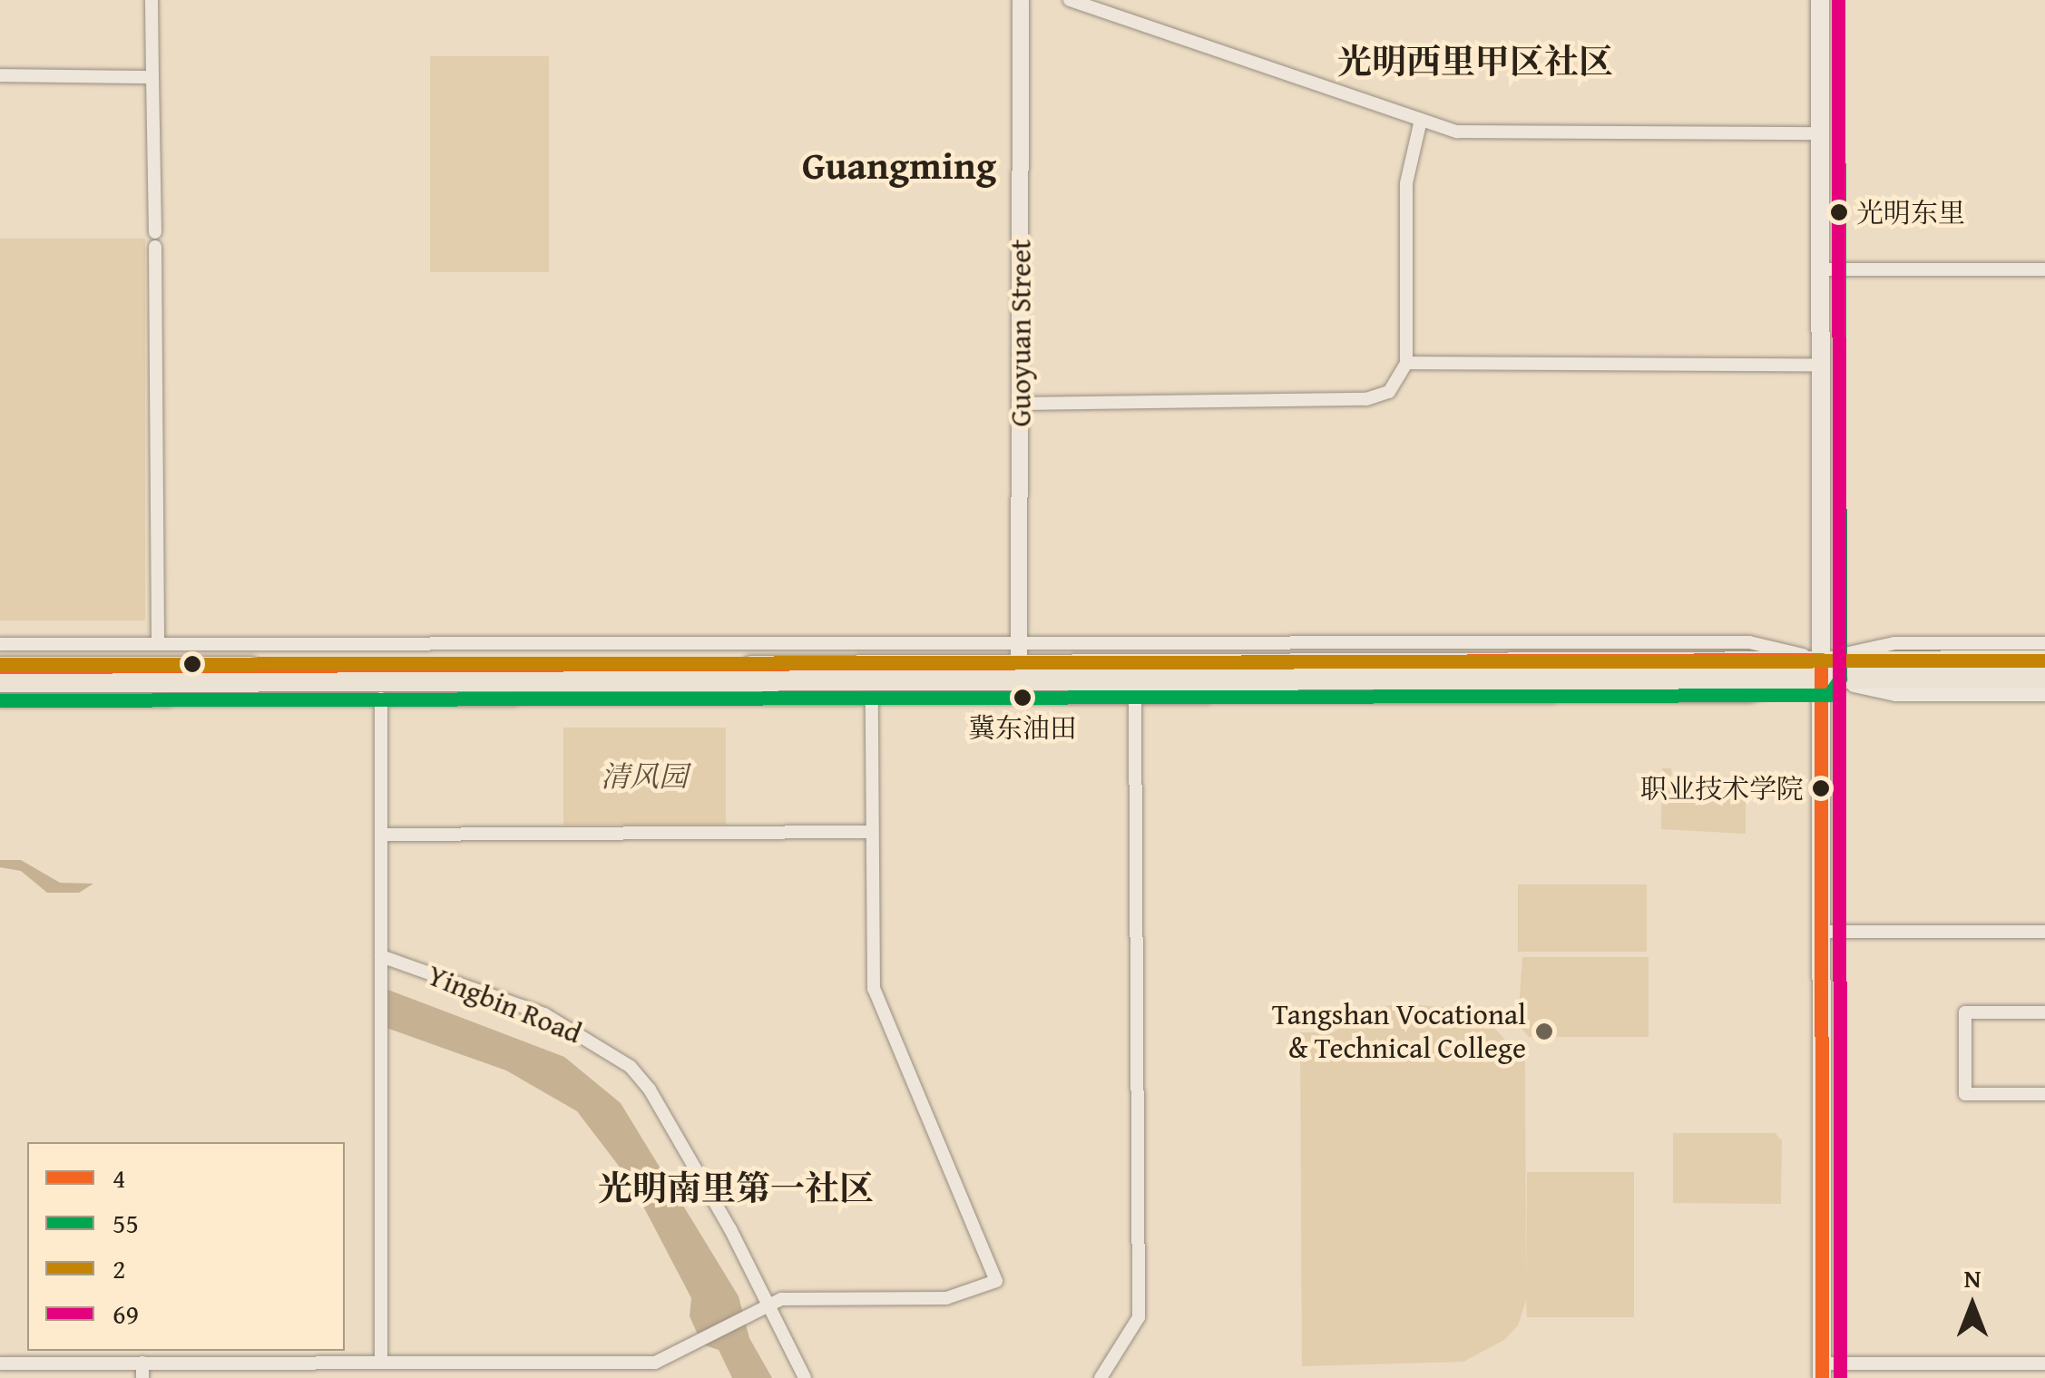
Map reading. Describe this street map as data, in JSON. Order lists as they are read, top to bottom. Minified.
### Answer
{"streets":{"street":["Guoyuan Street","Yingbin Road"]},"districts":["光明西里甲区社区","Guangming","光明南里第一社区"],"parks":["清风园"],"places":["光明东里","冀东油田","职业技术学院","Tangshan Vocational & Technical College"],"lines":["transit line 55","transit line 69","transit line 4","transit line 2"],"legend":["4","55","2","69"],"north":"top"}
